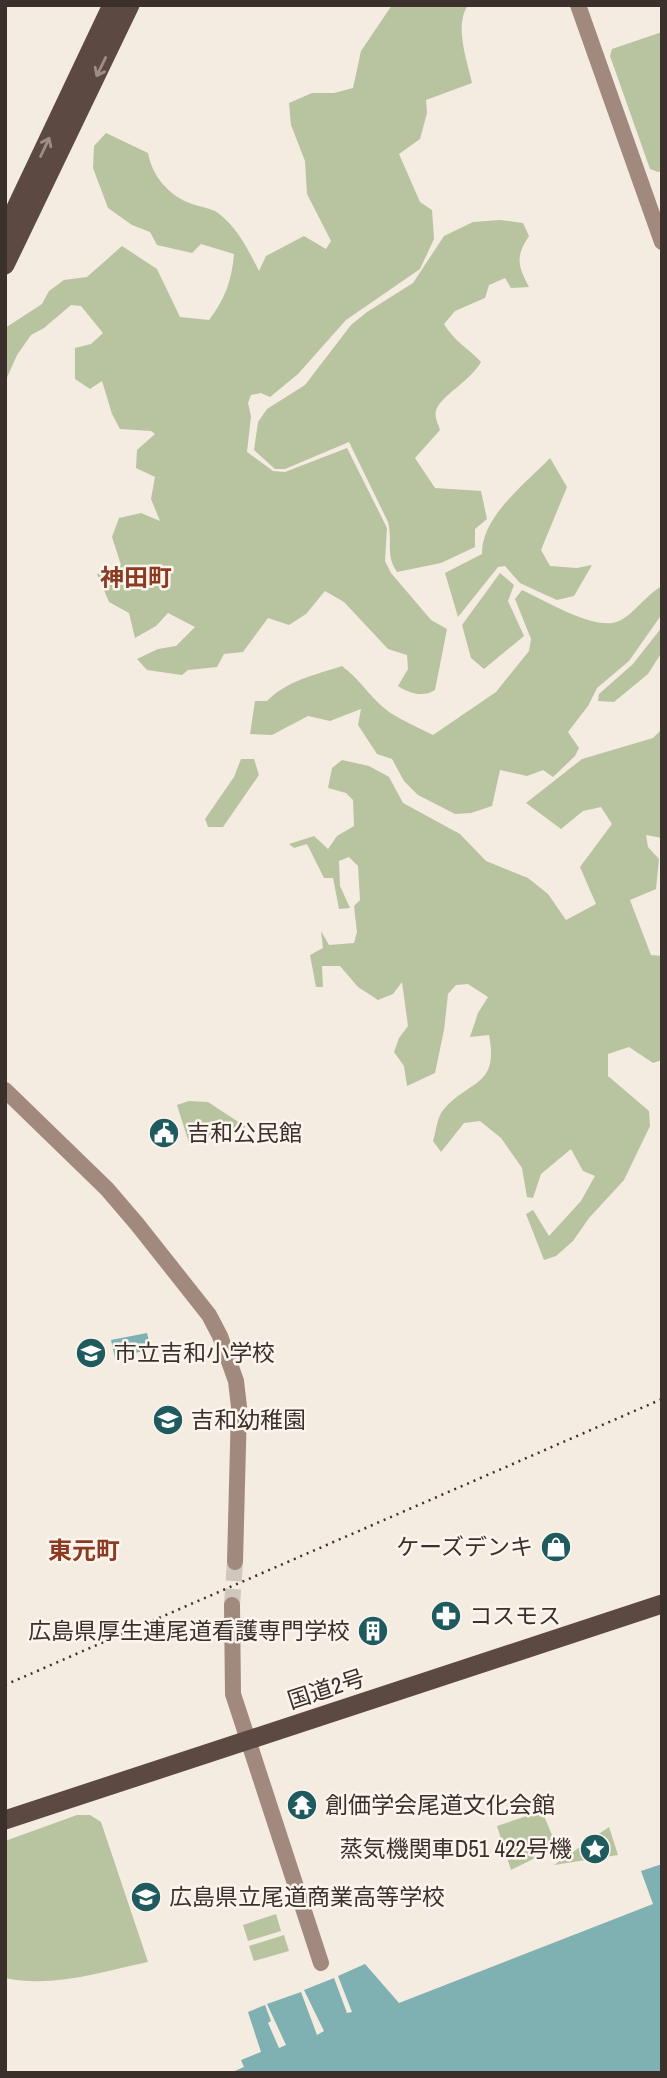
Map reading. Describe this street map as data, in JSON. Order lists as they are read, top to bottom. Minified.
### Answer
{"streets":{"highway":["国道2号"]},"districts":["神田町","東元町"],"places":{"public building":["吉和公民館"],"school or university":["市立吉和小学校","吉和幼稚園","広島県立尾道商業高等学校"],"shop":["ケーズデンキ"],"pharmacy":["コスモス"],"building":["広島県厚生連尾道看護専門学校"],"temple":["創価学会尾道文化会館"],"place":["蒸気機関車D51 422号機"]}}
